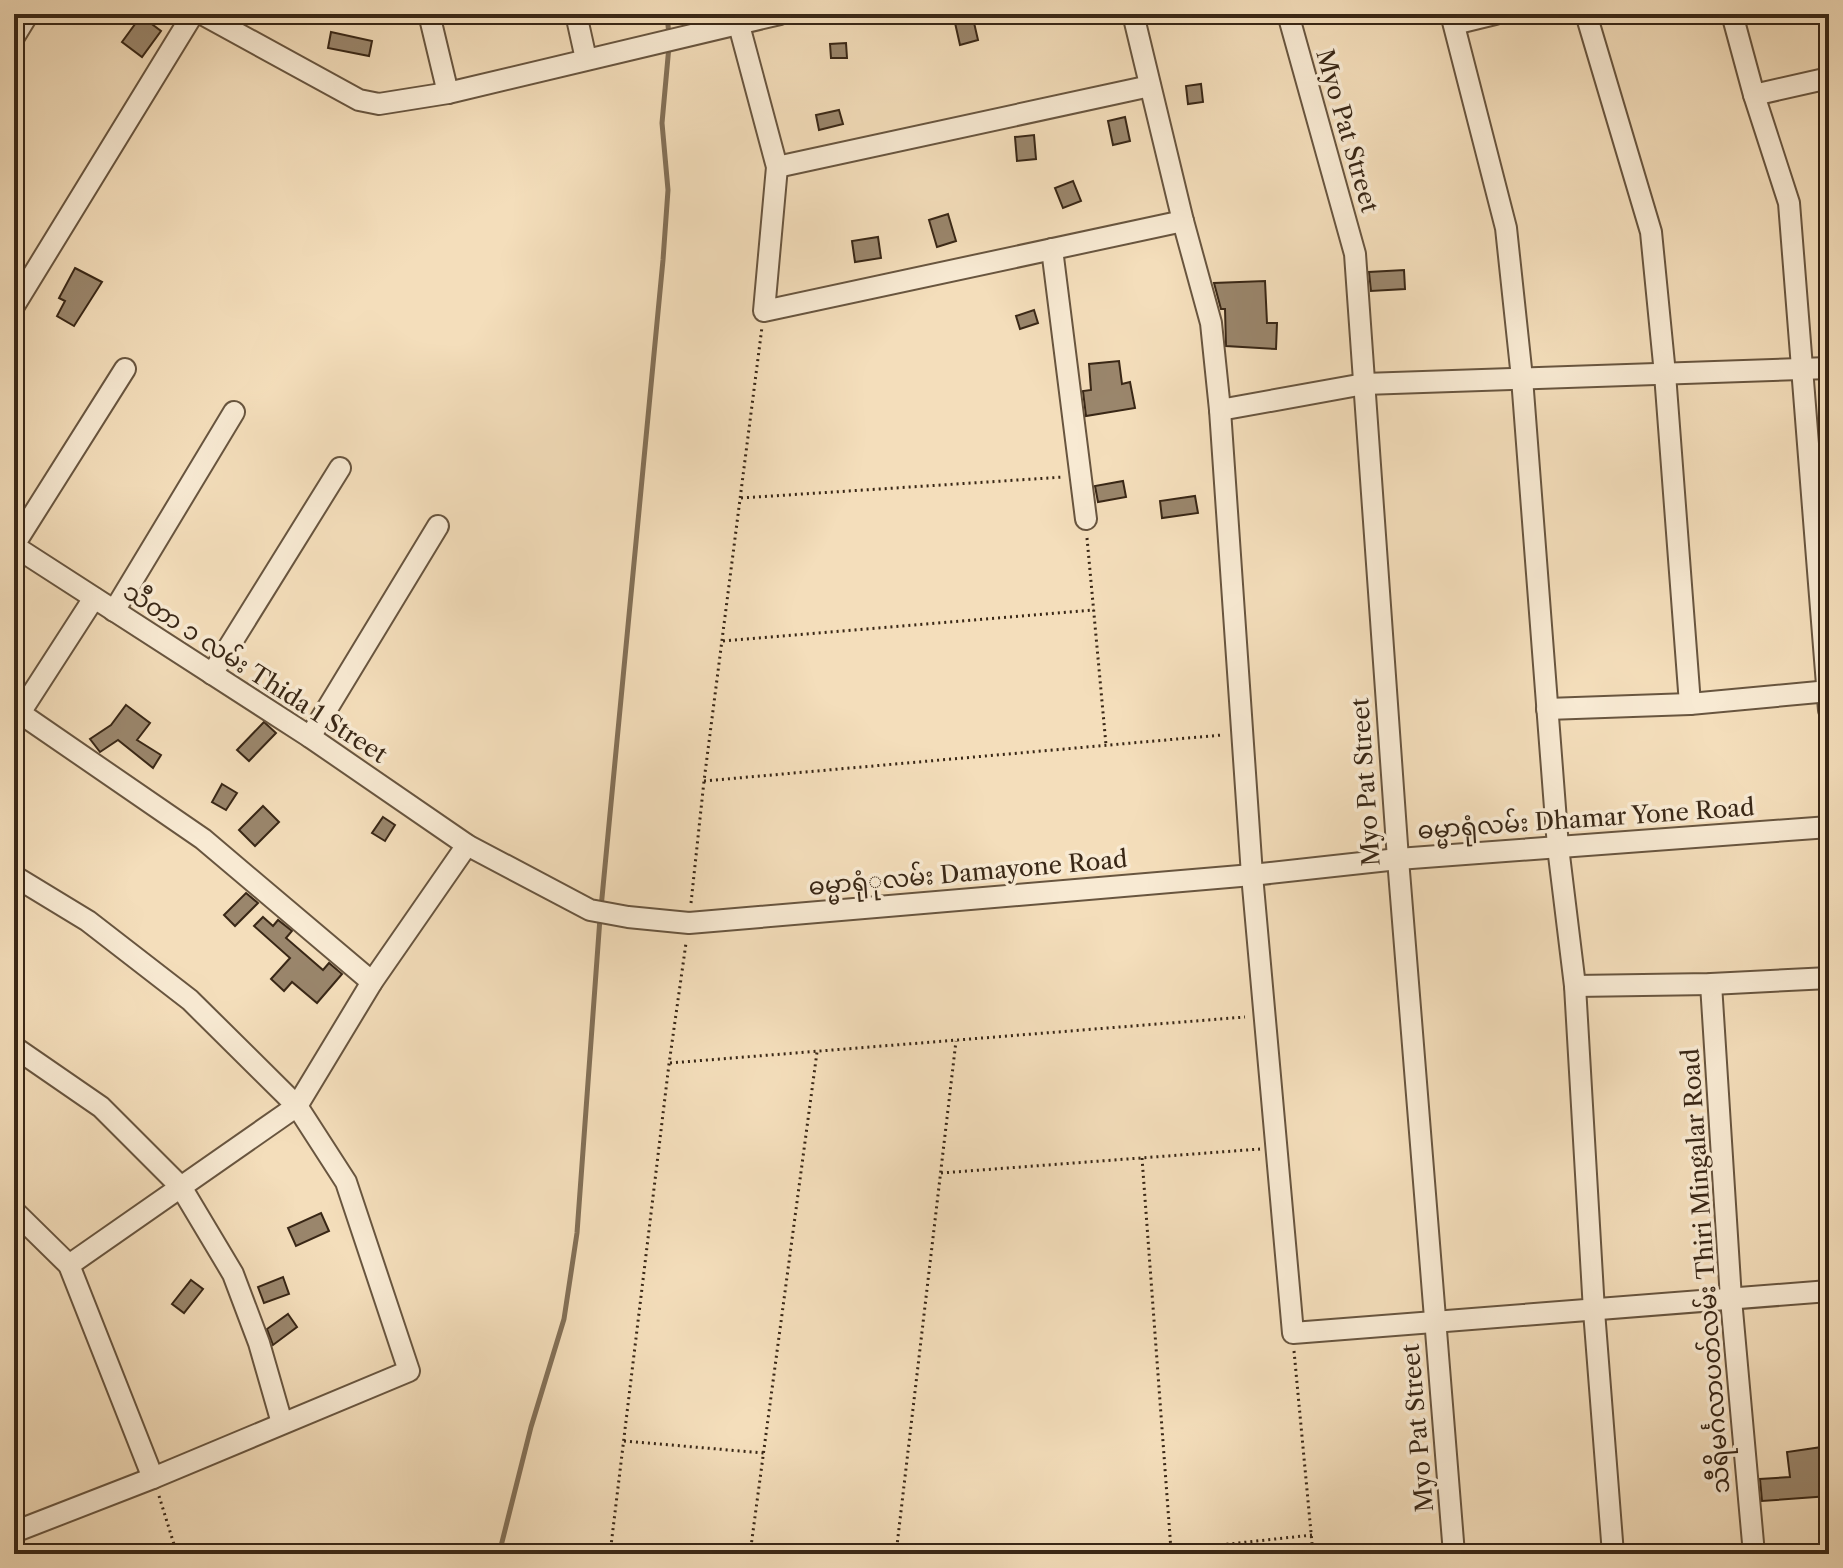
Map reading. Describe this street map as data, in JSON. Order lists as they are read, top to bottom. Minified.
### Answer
{"streets":{"street":["Myo Pat Street","သီတာ ၁ လမ်း Thida 1 Street","ဓမ္မာရုံလမ်း Dhamar Yone Road","ဓမ္မာရုံုလမ်း Damayone Road","သီရိမင်္ဂလာပတ်လမ်း Thiri Mingalar Road"]},"crossings":[["Myo Pat Street","ဓမ္မာရုံလမ်း Dhamar Yone Road"],["သီတာ ၁ လမ်း Thida 1 Street","ဓမ္မာရုံုလမ်း Damayone Road"],["ဓမ္မာရုံလမ်း Dhamar Yone Road","ဓမ္မာရုံုလမ်း Damayone Road"]]}
